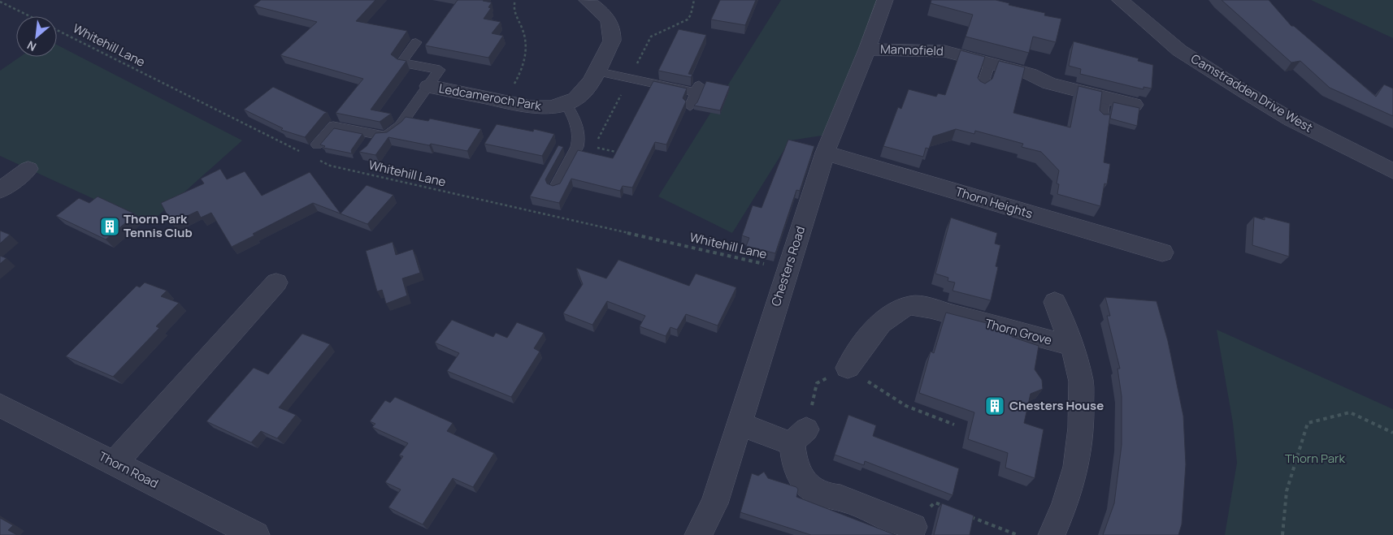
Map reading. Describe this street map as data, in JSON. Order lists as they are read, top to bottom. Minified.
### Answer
{"streets":{"street":["Mannofield","Camstradden Drive West","Ledcameroch Park","Thorn Heights","Chesters Road","Thorn Grove","Thorn Road"],"path":["Whitehill Lane"]},"crossings":[["Whitehill Lane","Chesters Road"],["Mannofield","Chesters Road"],["Thorn Heights","Chesters Road"]],"parks":["Thorn Park"],"places":{"building":["Thorn Park Tennis Club","Chesters House"]},"north":"bottom left"}
